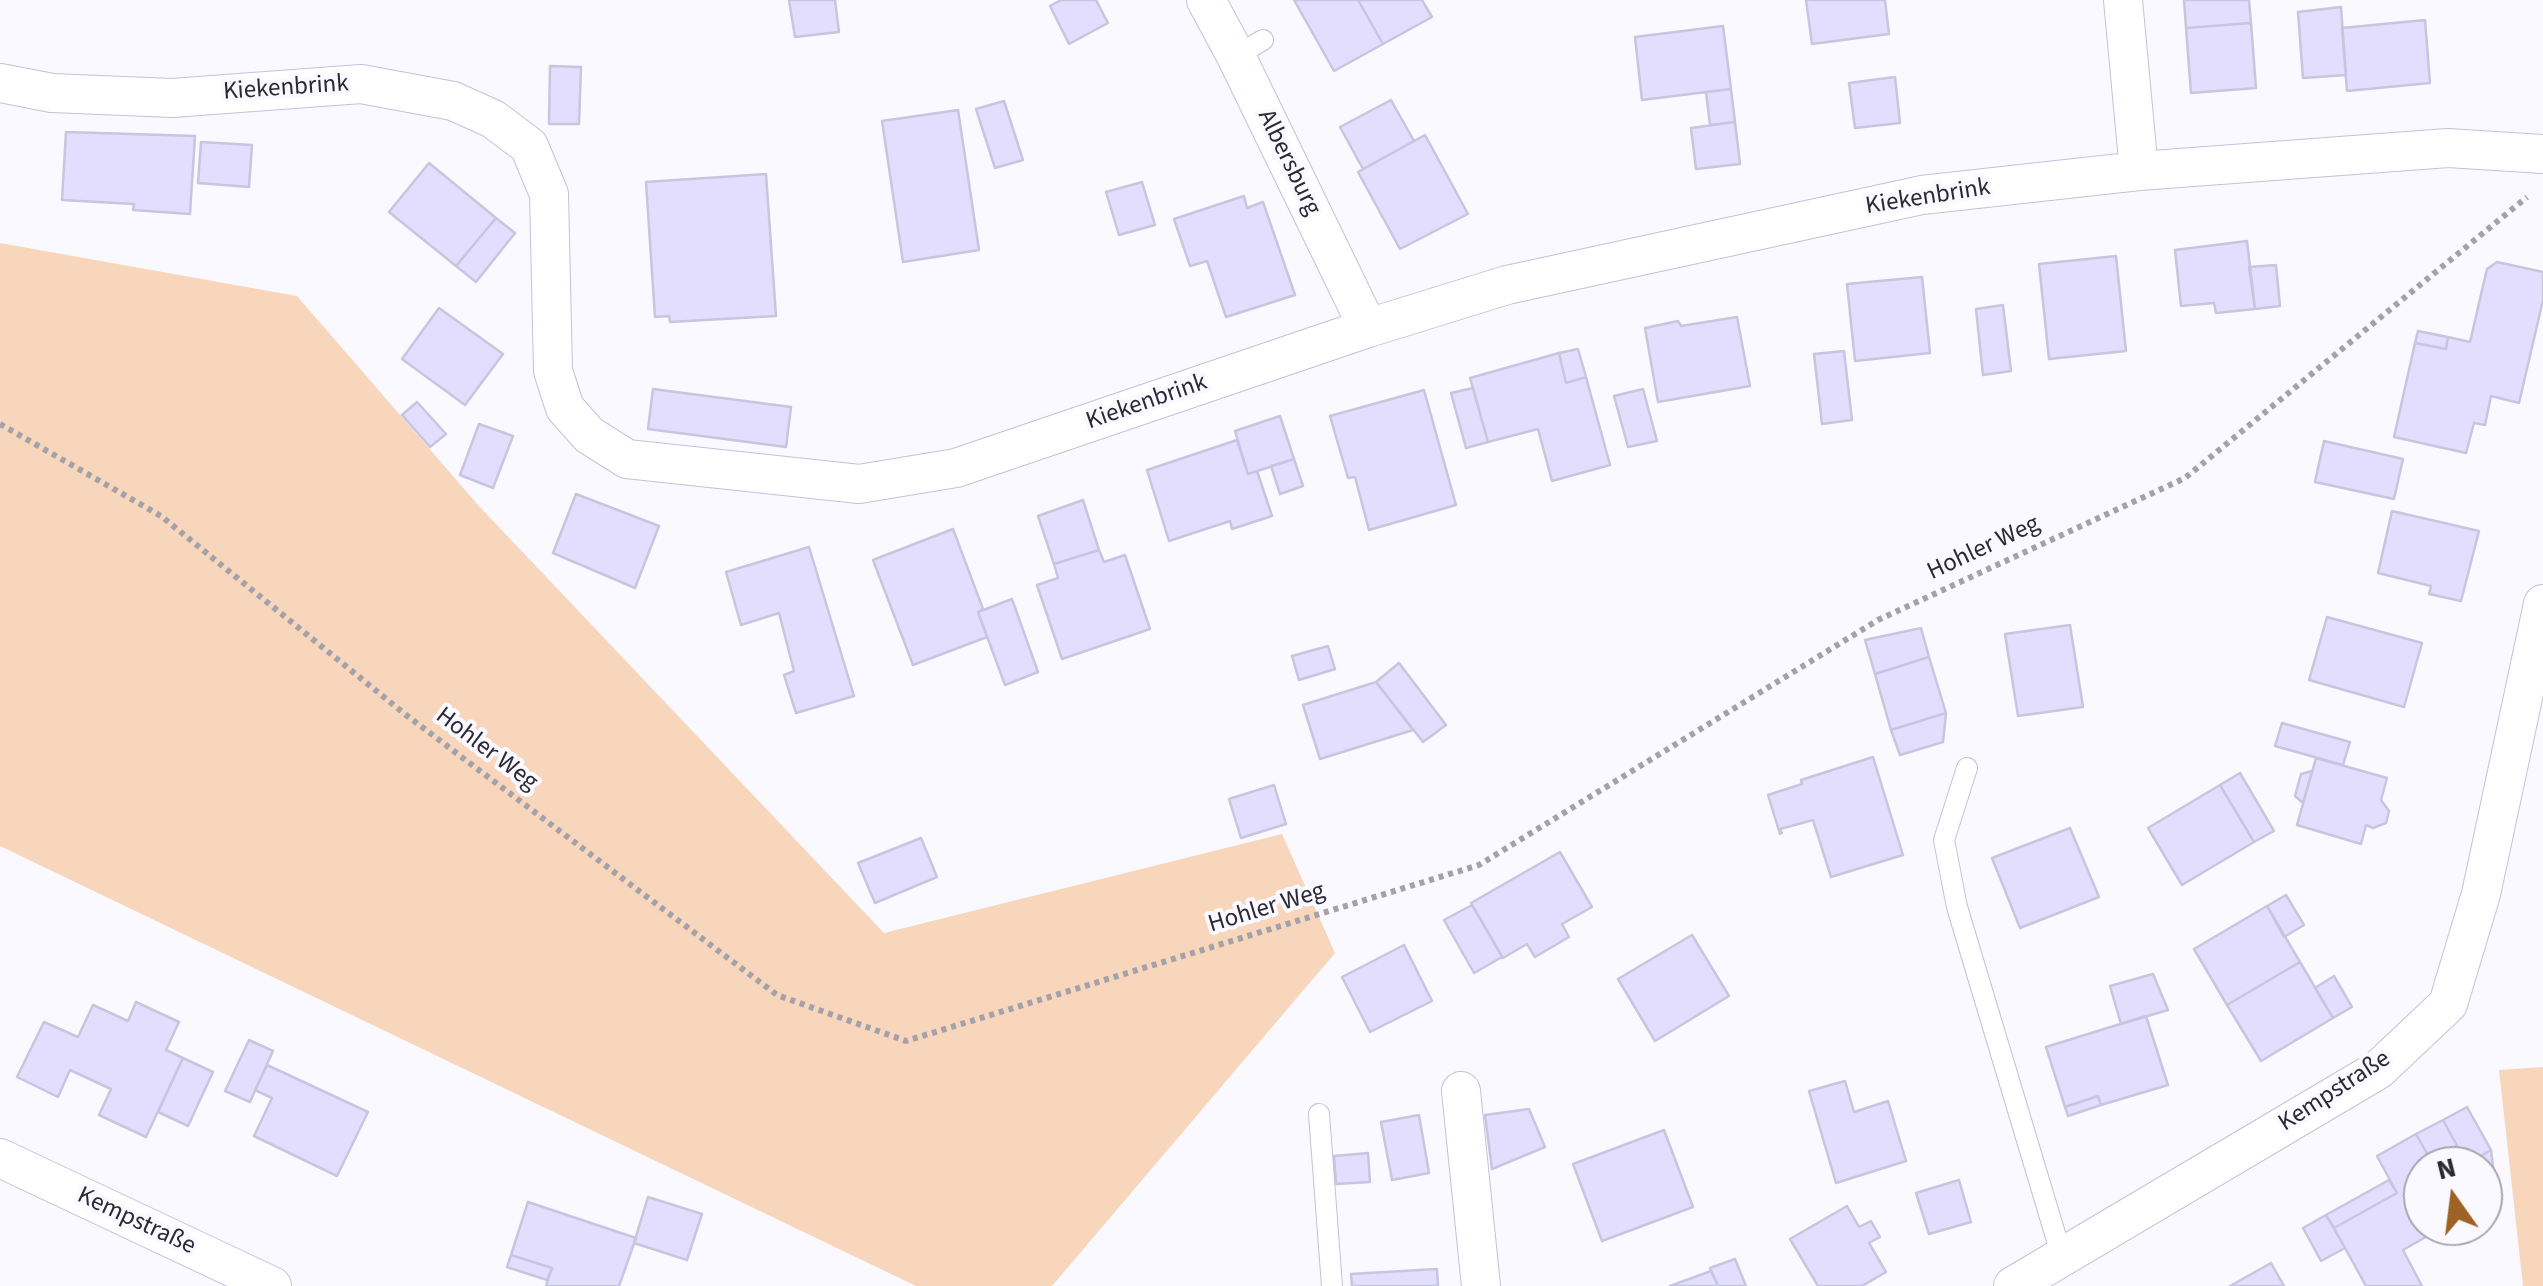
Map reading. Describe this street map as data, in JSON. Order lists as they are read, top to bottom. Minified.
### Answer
{"streets":{"street":["Kiekenbrink","Albersburg","Kempstraße"],"path":["Hohler Weg"]},"crossings":[["Kiekenbrink","Albersburg"]],"north":"top"}
